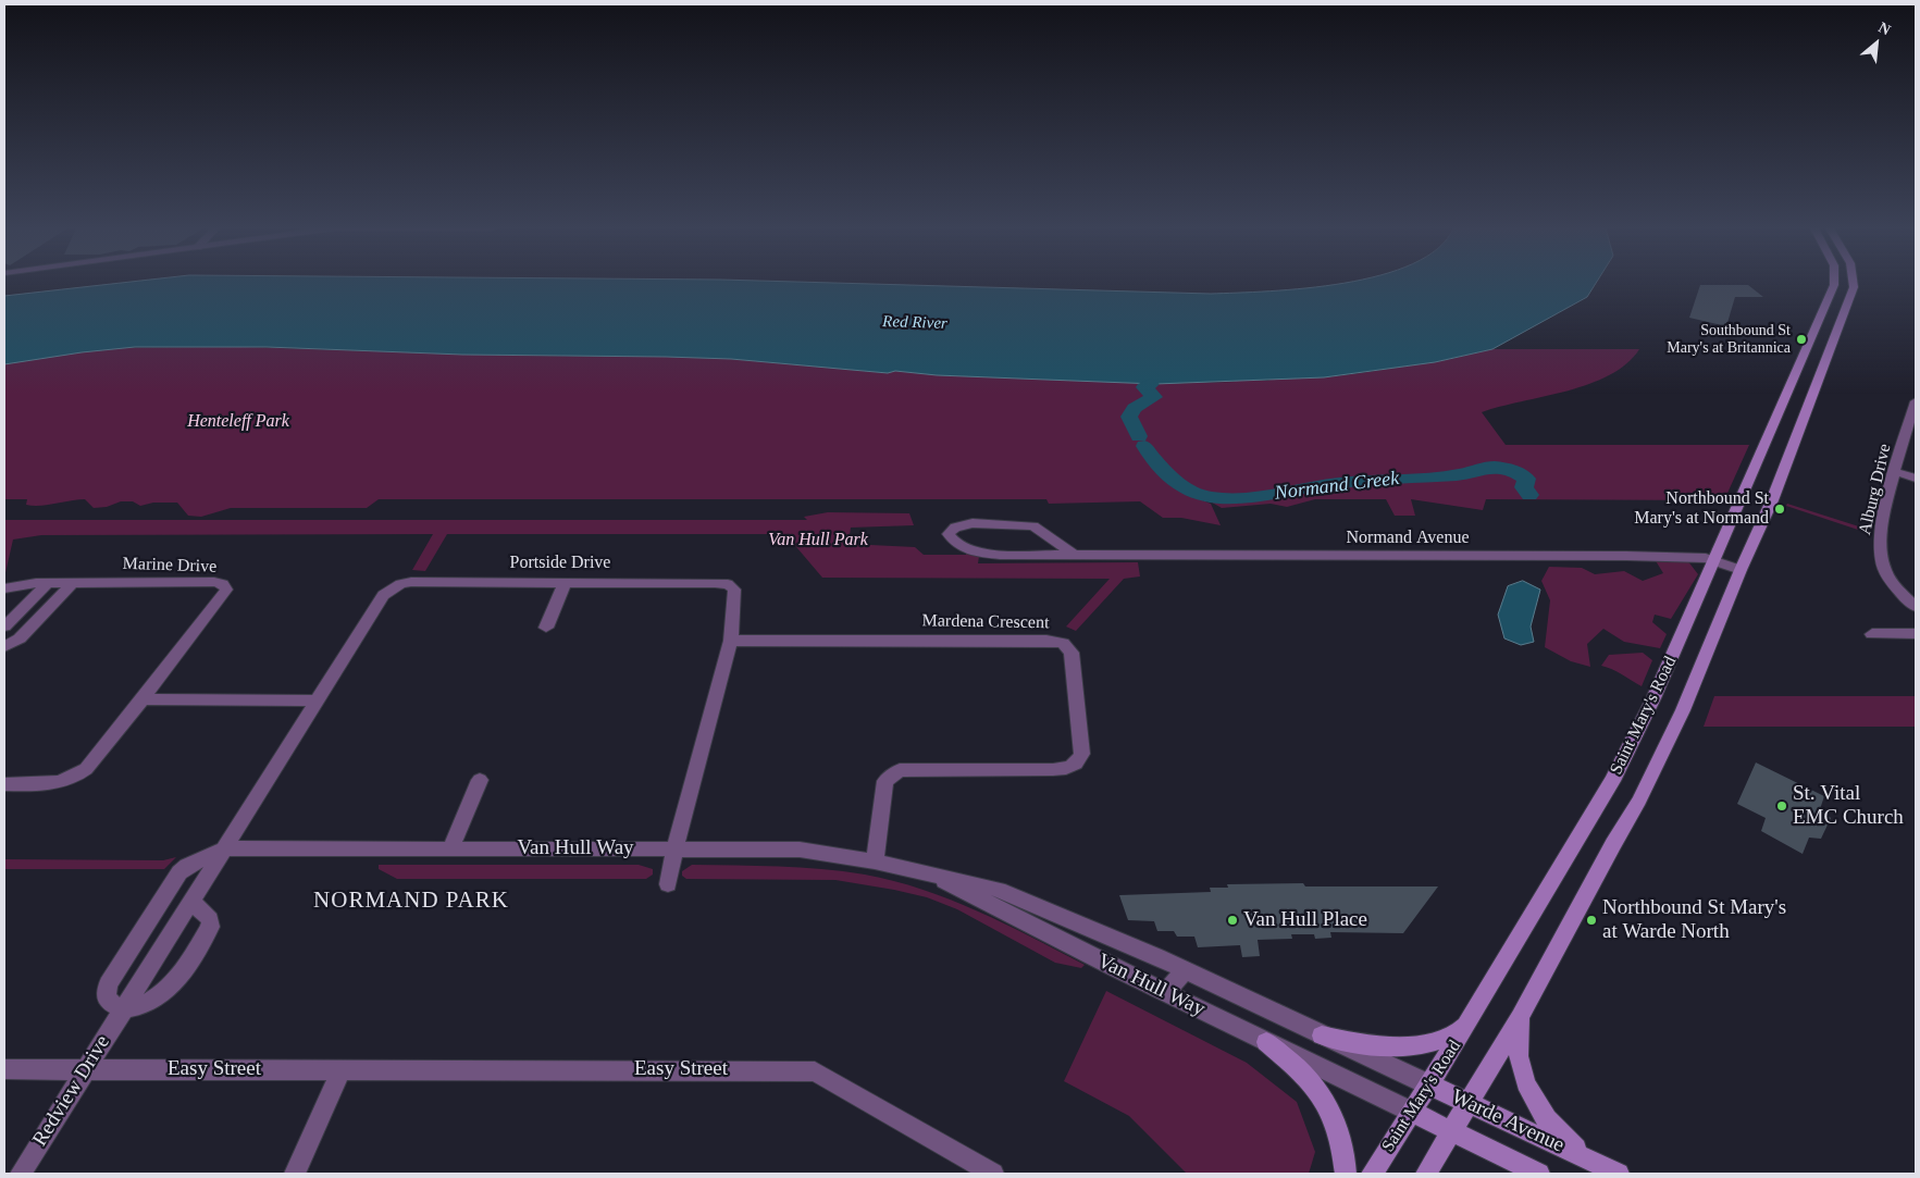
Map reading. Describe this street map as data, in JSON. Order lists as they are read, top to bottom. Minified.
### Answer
{"streets":{"main road":["Saint Mary's Road","Warde Avenue"],"street":["Alburg Drive","Normand Avenue","Portside Drive","Marine Drive","Mardena Crescent","Van Hull Way","Easy Street","Redview Drive"]},"crossings":[["Normand Avenue","Saint Mary's Road"],["Portside Drive","Mardena Crescent"],["Portside Drive","Van Hull Way"],["Portside Drive","Redview Drive"],["Mardena Crescent","Van Hull Way"],["Saint Mary's Road","Warde Avenue"],["Van Hull Way","Redview Drive"],["Van Hull Way","Warde Avenue"],["Easy Street","Redview Drive"]],"districts":["NORMAND PARK"],"water":["Red River","Normand Creek"],"parks":["Henteleff Park","Van Hull Park"],"places":["Southbound St Mary's at Britannica","Northbound St Mary's at Normand","St. Vital EMC Church","Van Hull Place","Northbound St Mary's at Warde North"],"north":"top right"}
